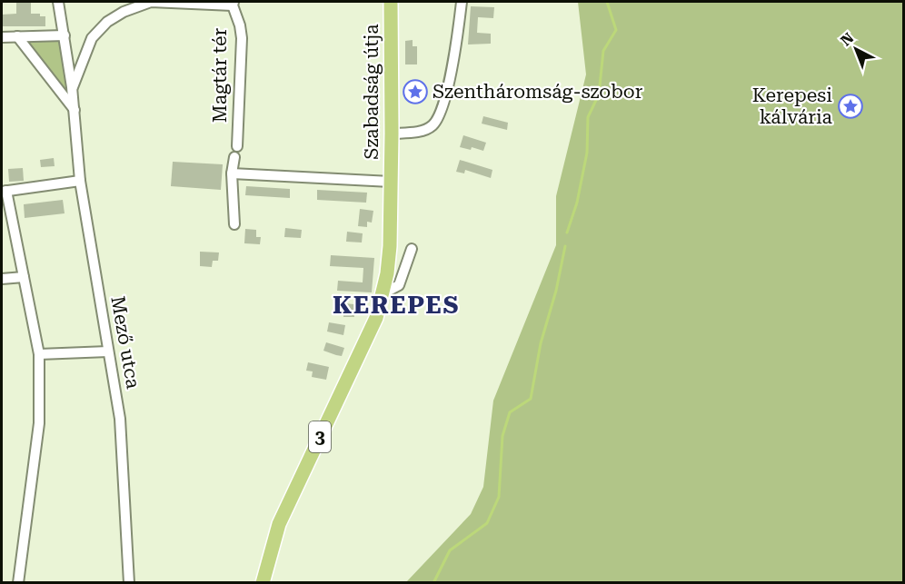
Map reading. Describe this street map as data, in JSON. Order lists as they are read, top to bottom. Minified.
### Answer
{"streets":{"main road":["Szabadság útja","3"],"street":["Magtár tér","Mező utca"]},"crossings":[["Magtár tér","Mező utca"]],"districts":["KEREPES"],"places":{"place":["Szentháromság-szobor","Kerepesi kálvária"]},"north":"top left"}
